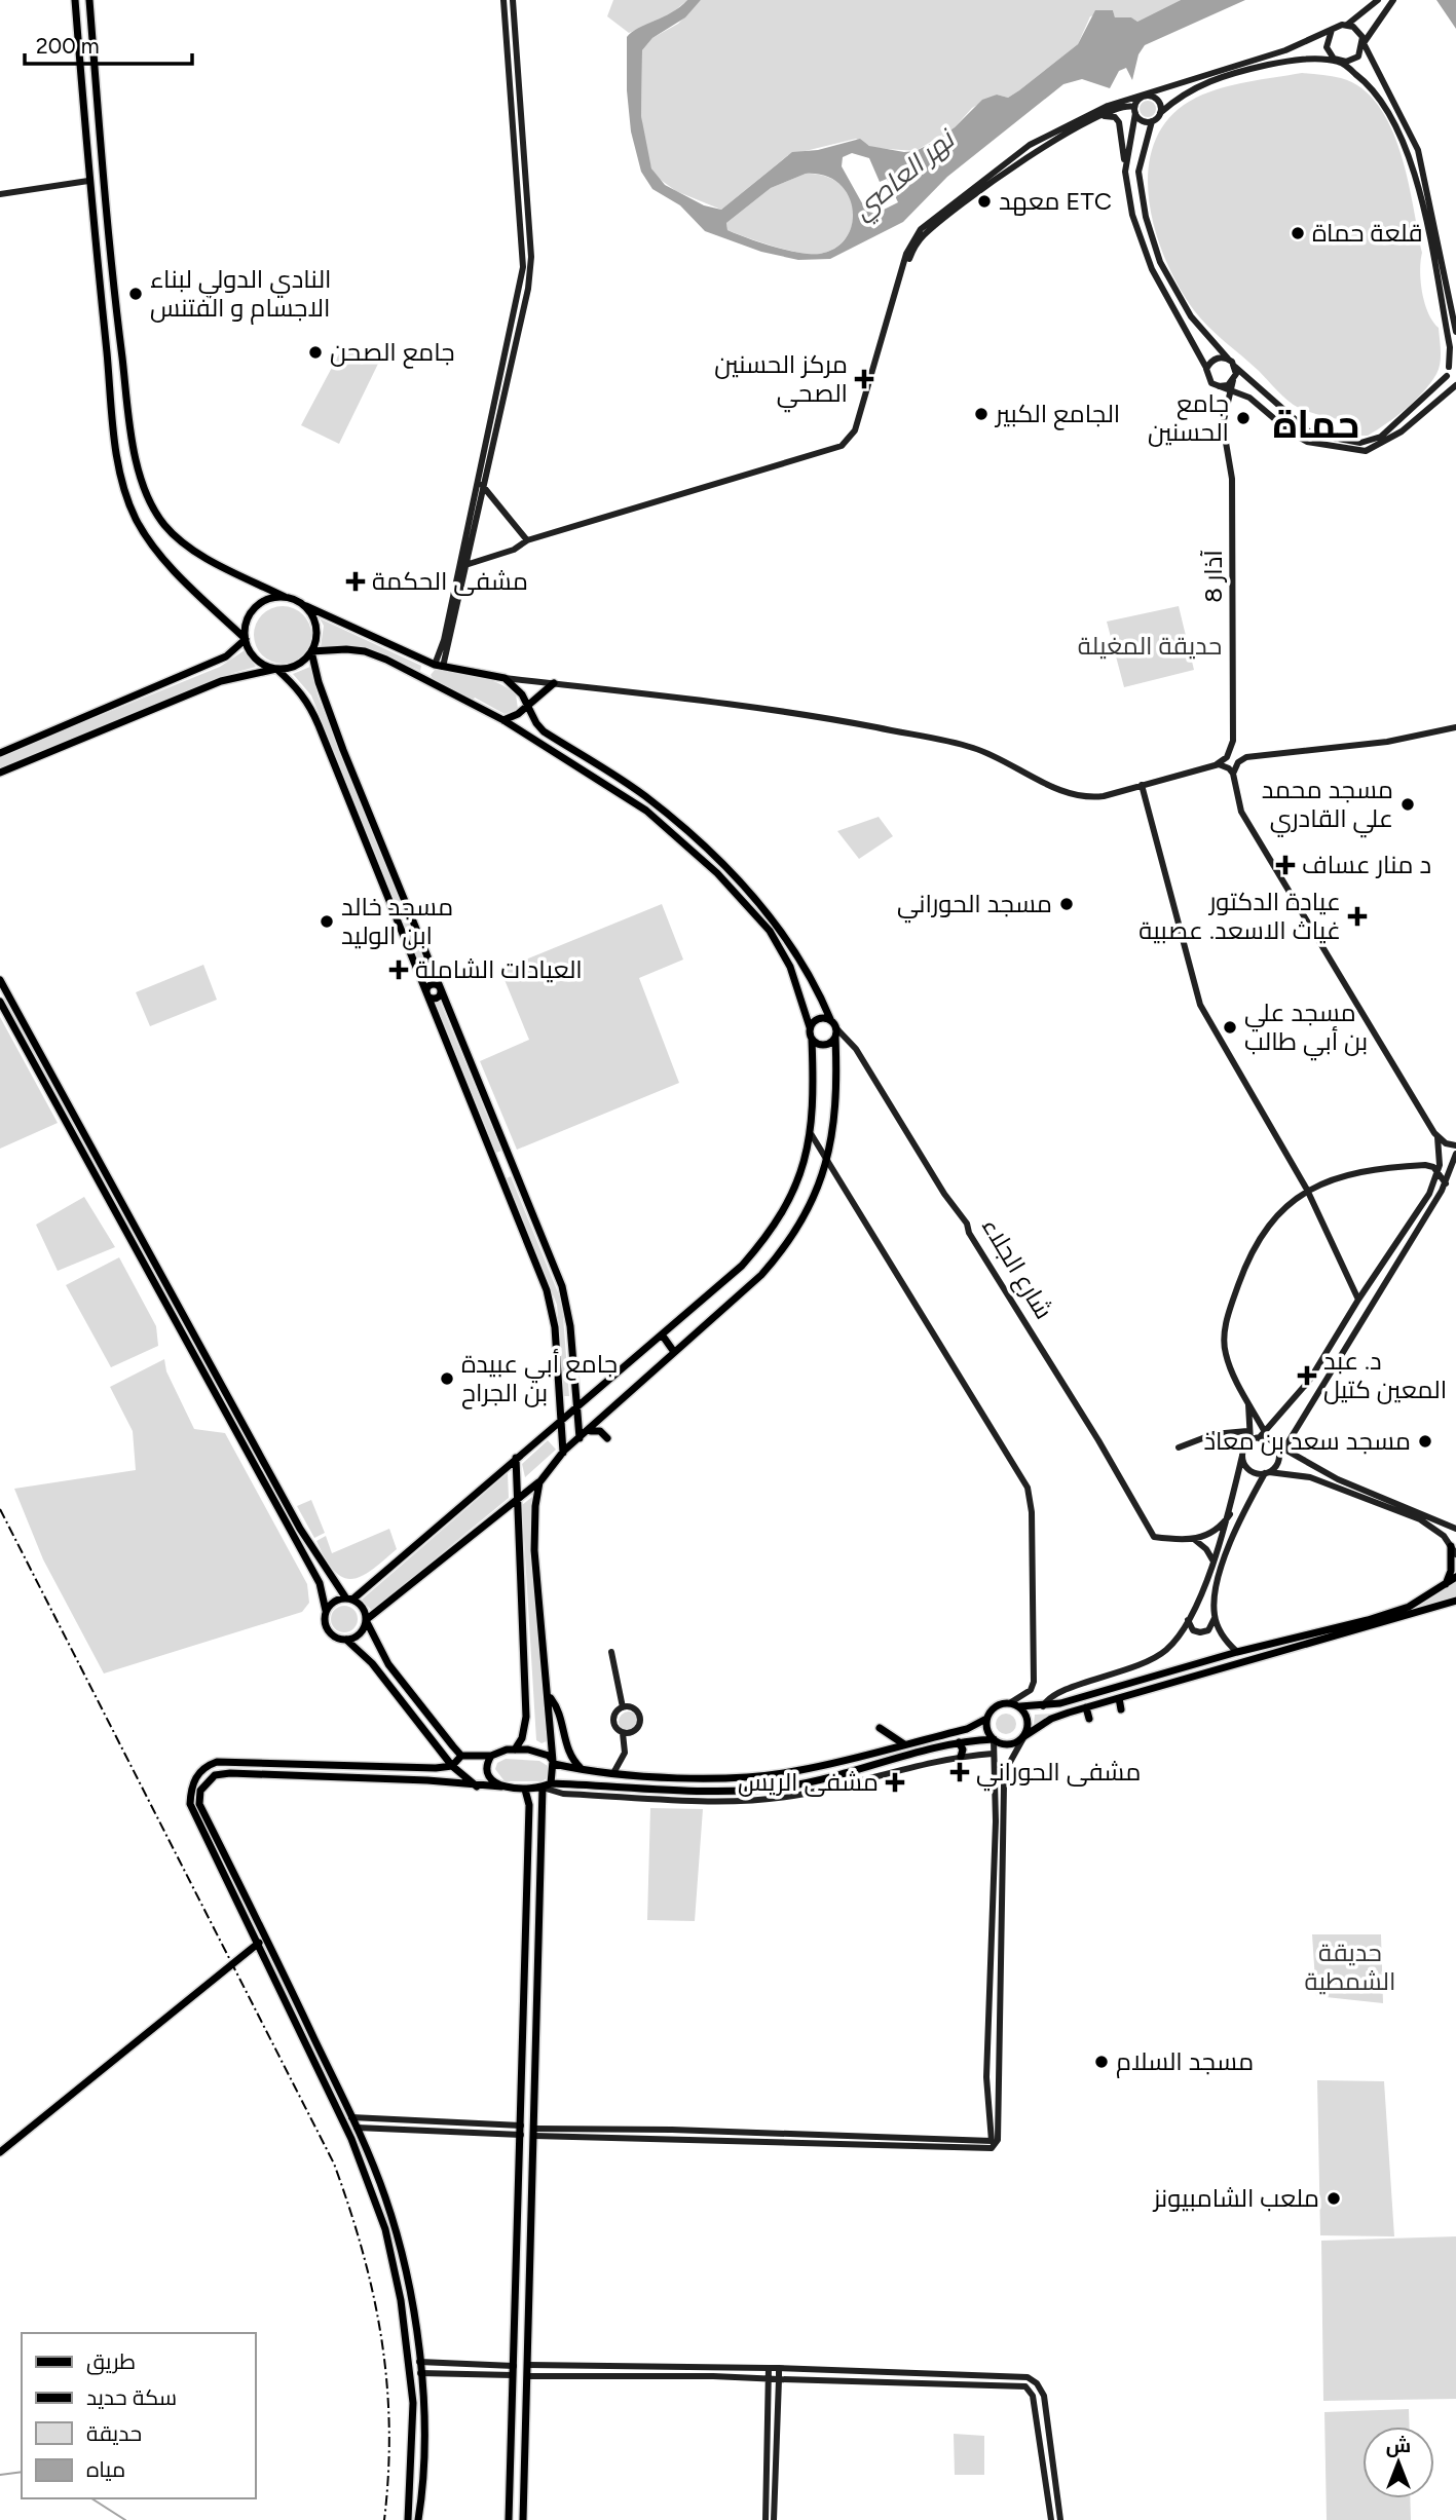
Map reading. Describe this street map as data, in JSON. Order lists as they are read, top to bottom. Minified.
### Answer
{"streets":{"main road":["8 آذار","شارع الجلاء"]},"districts":["حماة"],"water":["نهر العاصي"],"parks":["حديقة المغيلة","حديقة الشمطية"],"places":{"other":["معهد ETC","قلعة حماة","النادي الدولي لبناء الاجسام و الفتنس","جامع الصحن","الجامع الكبير","جامع الحسنين","مسجد محمد علي القادري","مسجد الحوراني","مسجد خالد ابن الوليد","مسجد علي بن أبي طالب","جامع أبي عبيدة بن الجراح","مسجد سعد بن معاذ","مسجد السلام","ملعب الشامبيونز"],"health":["مركز الحسنين الصحي","مشفى الحكمة","د منار عساف","عيادة الدكتور غياث الاسعد. عصبية","العيادات الشاملة","د. عبد المعين كتيل","مشفى الحوراني","مشفى الريس"]},"legend":["طريق","سكة حديد","حديقة","مياه"],"scale_bar":"200 m","north":"top"}
